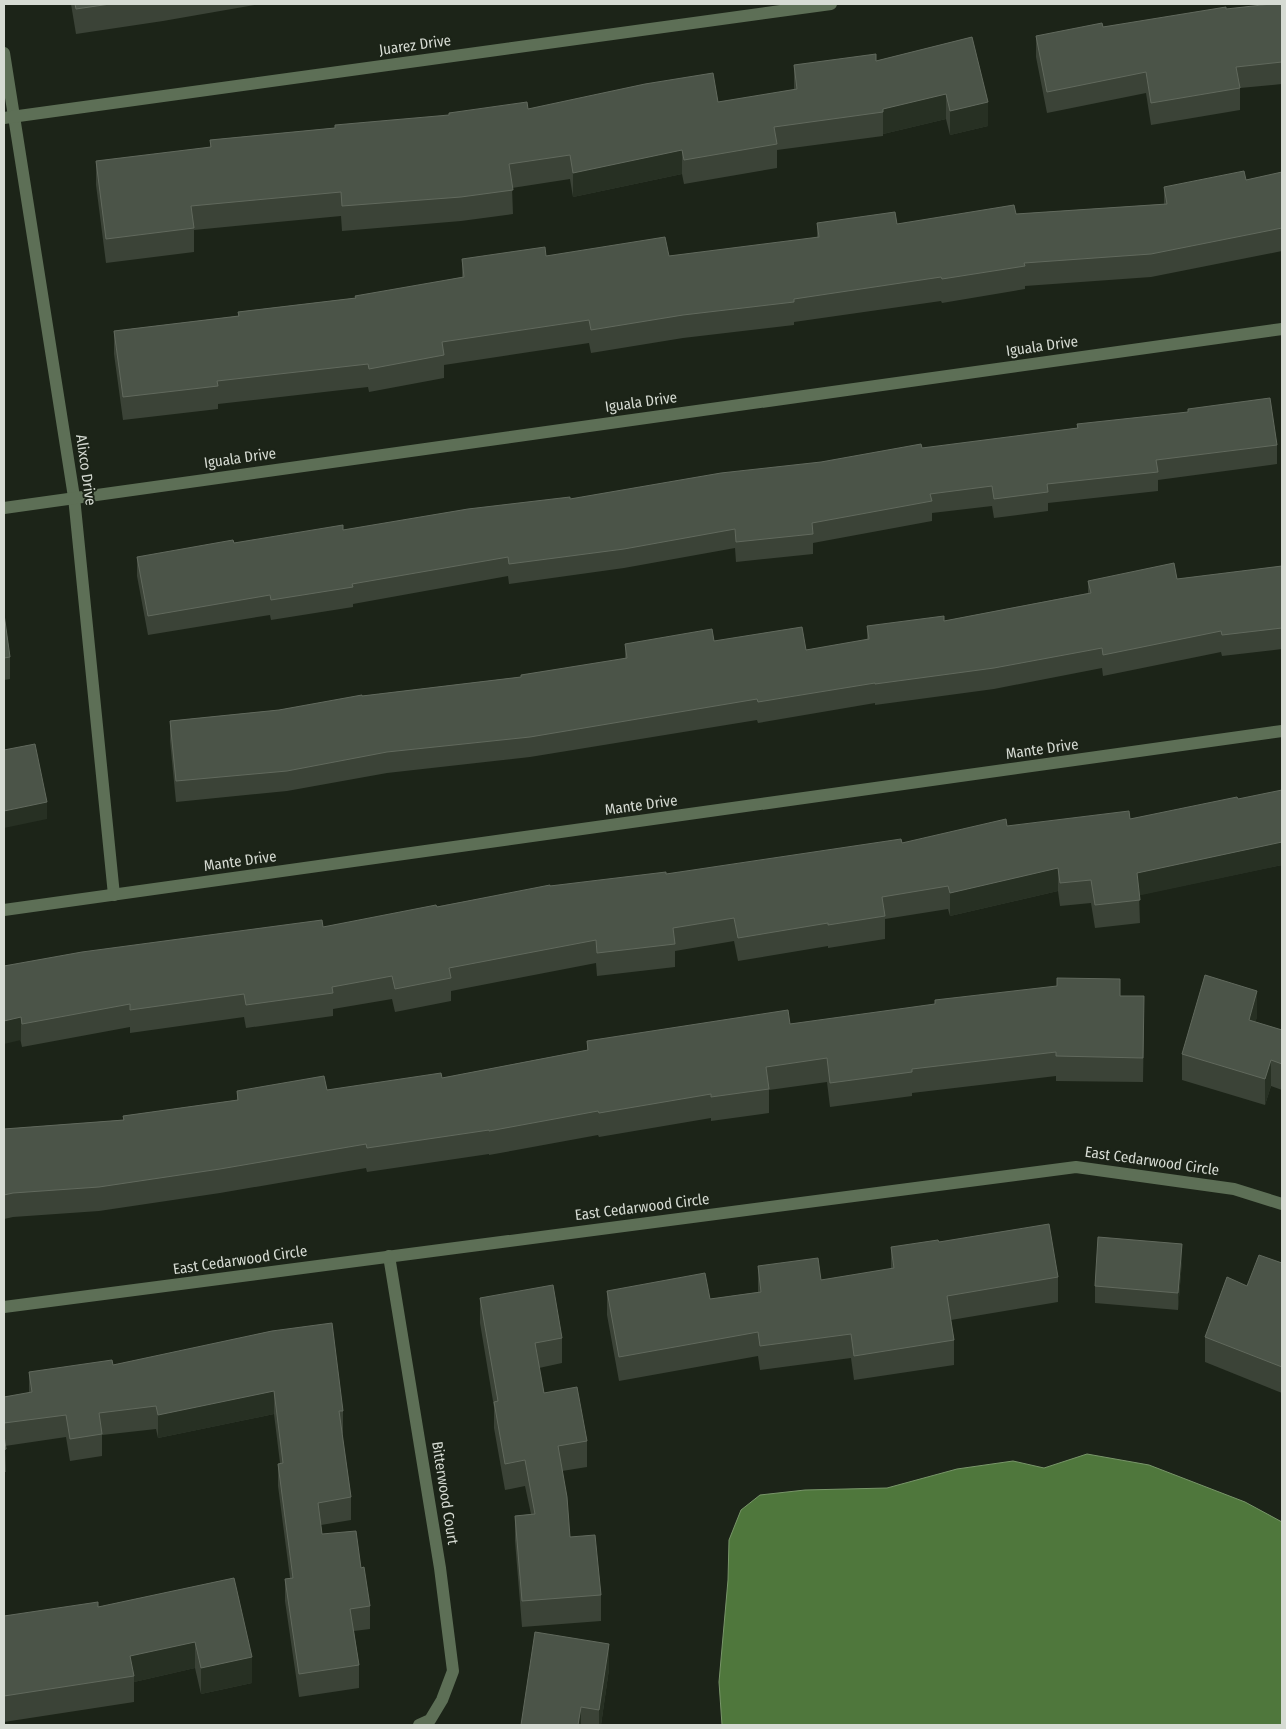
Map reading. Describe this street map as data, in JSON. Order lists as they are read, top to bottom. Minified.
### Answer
{"streets":{"street":["Juarez Drive","Iguala Drive","Alixco Drive","Mante Drive","East Cedarwood Circle","Bitterwood Court"]},"crossings":[["Juarez Drive","Alixco Drive"],["Iguala Drive","Alixco Drive"],["Alixco Drive","Mante Drive"],["East Cedarwood Circle","Bitterwood Court"]]}
